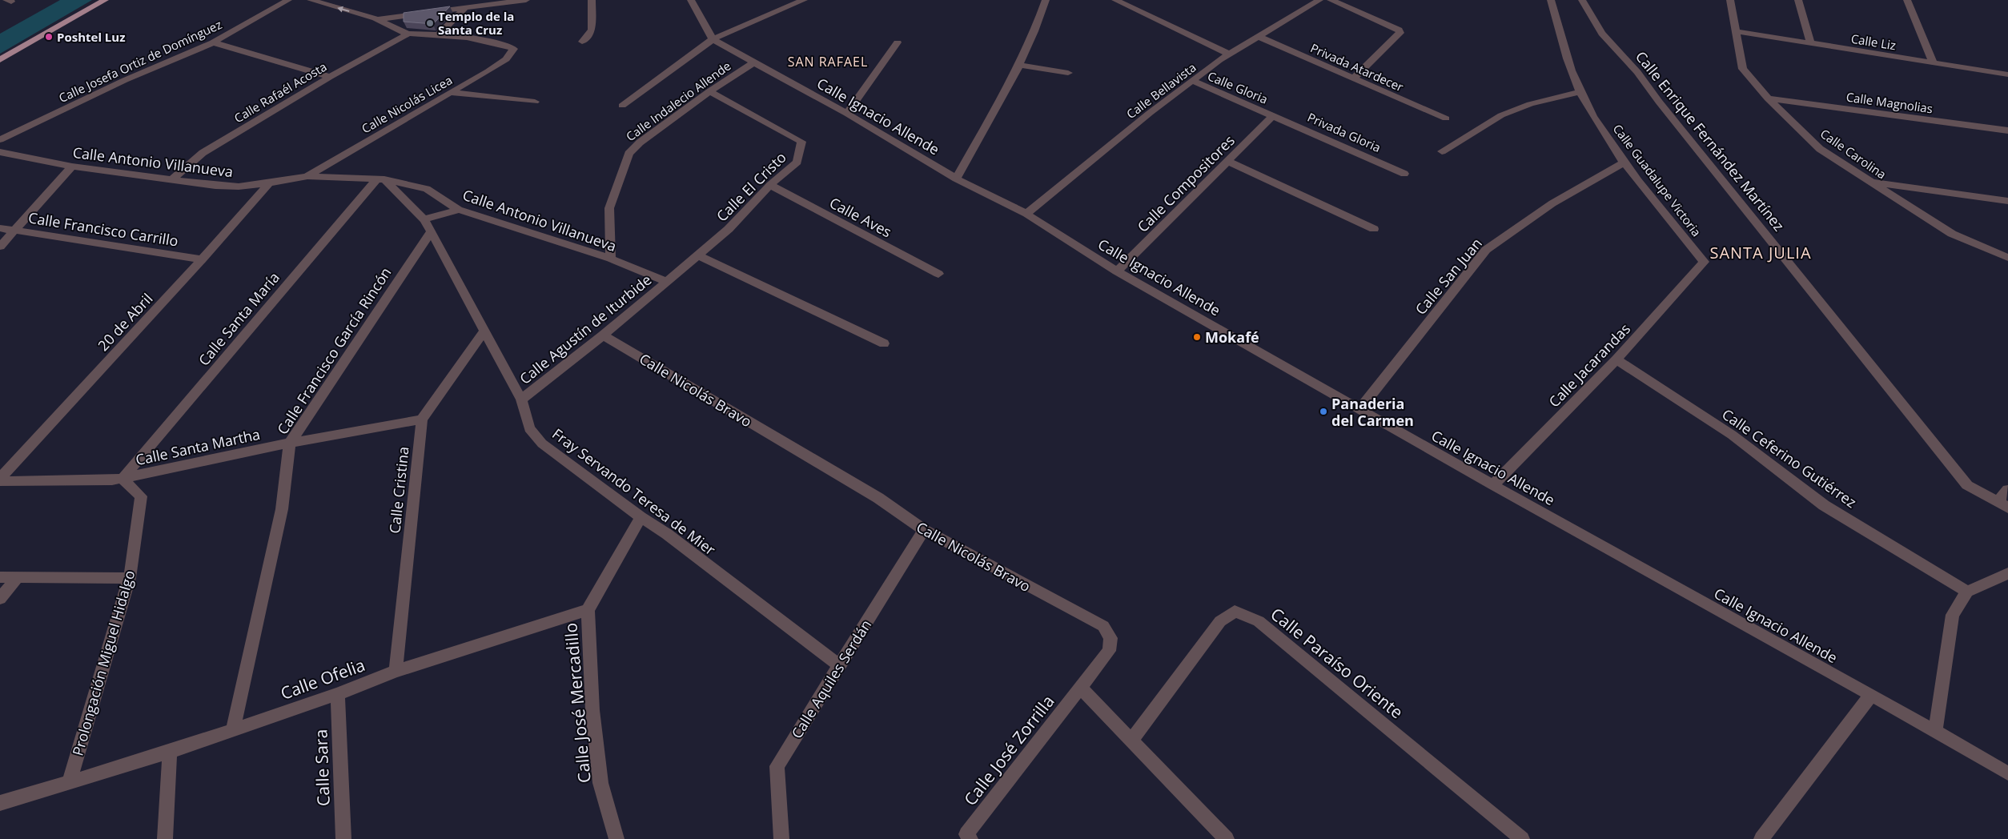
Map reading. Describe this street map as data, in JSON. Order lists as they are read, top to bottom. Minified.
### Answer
{"streets":{"street":["Calle Liz","Calle Josefa Ortiz de Domínguez","Privada Atardecer","Calle Gloria","Calle Bellavista","Calle Rafaél Acosta","Calle Indalecio Allende","Calle Magnolias","Calle Nicolás Licea","Calle Ignacio Allende","Privada Gloria","Calle Enrique Fernández Martínez","Calle Carolina","Calle Antonio Villanueva","Calle Guadalupe Victoria","Calle Compositores","Calle El Cristo","Calle Aves","Calle Francisco Carrillo","Calle San Juan","Calle Santa María","20 de Abril","Calle Agustín de Iturbide","Calle Francisco García Rincón","Calle Jacarandas","Calle Nicolás Bravo","Calle Santa Martha","Calle Ceferino Gutiérrez","Calle Cristina","Fray Servando Teresa de Mier","Prolongación Miguel Hidalgo","Calle Paraíso Oriente","Calle Ofelia","Calle Aquiles Serdán","Calle José Mercadillo","Calle José Zorrilla","Calle Sara"]},"crossings":[["Calle Liz","Calle Carolina"],["Privada Atardecer","Calle Bellavista"],["Calle Gloria","Calle Bellavista"],["Calle Gloria","Privada Gloria"],["Calle Gloria","Calle Compositores"],["Calle Bellavista","Calle Ignacio Allende"],["Calle Rafaél Acosta","Calle Antonio Villanueva"],["Calle Indalecio Allende","Calle Ignacio Allende"],["Calle Indalecio Allende","Calle Antonio Villanueva"],["Calle Indalecio Allende","Calle El Cristo"],["Calle Magnolias","Calle Carolina"],["Calle Nicolás Licea","Calle Antonio Villanueva"],["Calle Ignacio Allende","Calle Compositores"],["Calle Ignacio Allende","Calle San Juan"],["Calle Ignacio Allende","Calle Jacarandas"],["Privada Gloria","Calle Compositores"],["Calle Antonio Villanueva","Calle El Cristo"],["Calle Antonio Villanueva","Calle Santa María"],["Calle Antonio Villanueva","20 de Abril"],["Calle Antonio Villanueva","Calle Agustín de Iturbide"],["Calle Antonio Villanueva","Fray Servando Teresa de Mier"],["Calle Guadalupe Victoria","Calle San Juan"],["Calle Guadalupe Victoria","Calle Jacarandas"],["Calle El Cristo","Calle Aves"],["Calle El Cristo","Calle Agustín de Iturbide"],["Calle Francisco Carrillo","20 de Abril"],["Calle Santa María","Calle Santa Martha"],["Calle Santa María","Fray Servando Teresa de Mier"],["Calle Santa María","Prolongación Miguel Hidalgo"],["Calle Agustín de Iturbide","Calle Nicolás Bravo"],["Calle Agustín de Iturbide","Fray Servando Teresa de Mier"],["Calle Francisco García Rincón","Calle Santa Martha"],["Calle Francisco García Rincón","Fray Servando Teresa de Mier"],["Calle Francisco García Rincón","Calle Ofelia"],["Calle Jacarandas","Calle Ceferino Gutiérrez"],["Calle Nicolás Bravo","Calle Aquiles Serdán"],["Calle Nicolás Bravo","Calle José Zorrilla"],["Calle Santa Martha","Calle Cristina"],["Calle Santa Martha","Prolongación Miguel Hidalgo"],["Calle Cristina","Fray Servando Teresa de Mier"],["Calle Cristina","Calle Ofelia"],["Fray Servando Teresa de Mier","Calle Aquiles Serdán"],["Prolongación Miguel Hidalgo","Calle Ofelia"],["Calle Ofelia","Calle José Mercadillo"],["Calle Ofelia","Calle Sara"]],"districts":["SAN RAFAEL","SANTA JULIA"],"places":["Templo de la Santa Cruz","Poshtel Luz","Mokafé","Panaderia del Carmen"]}
